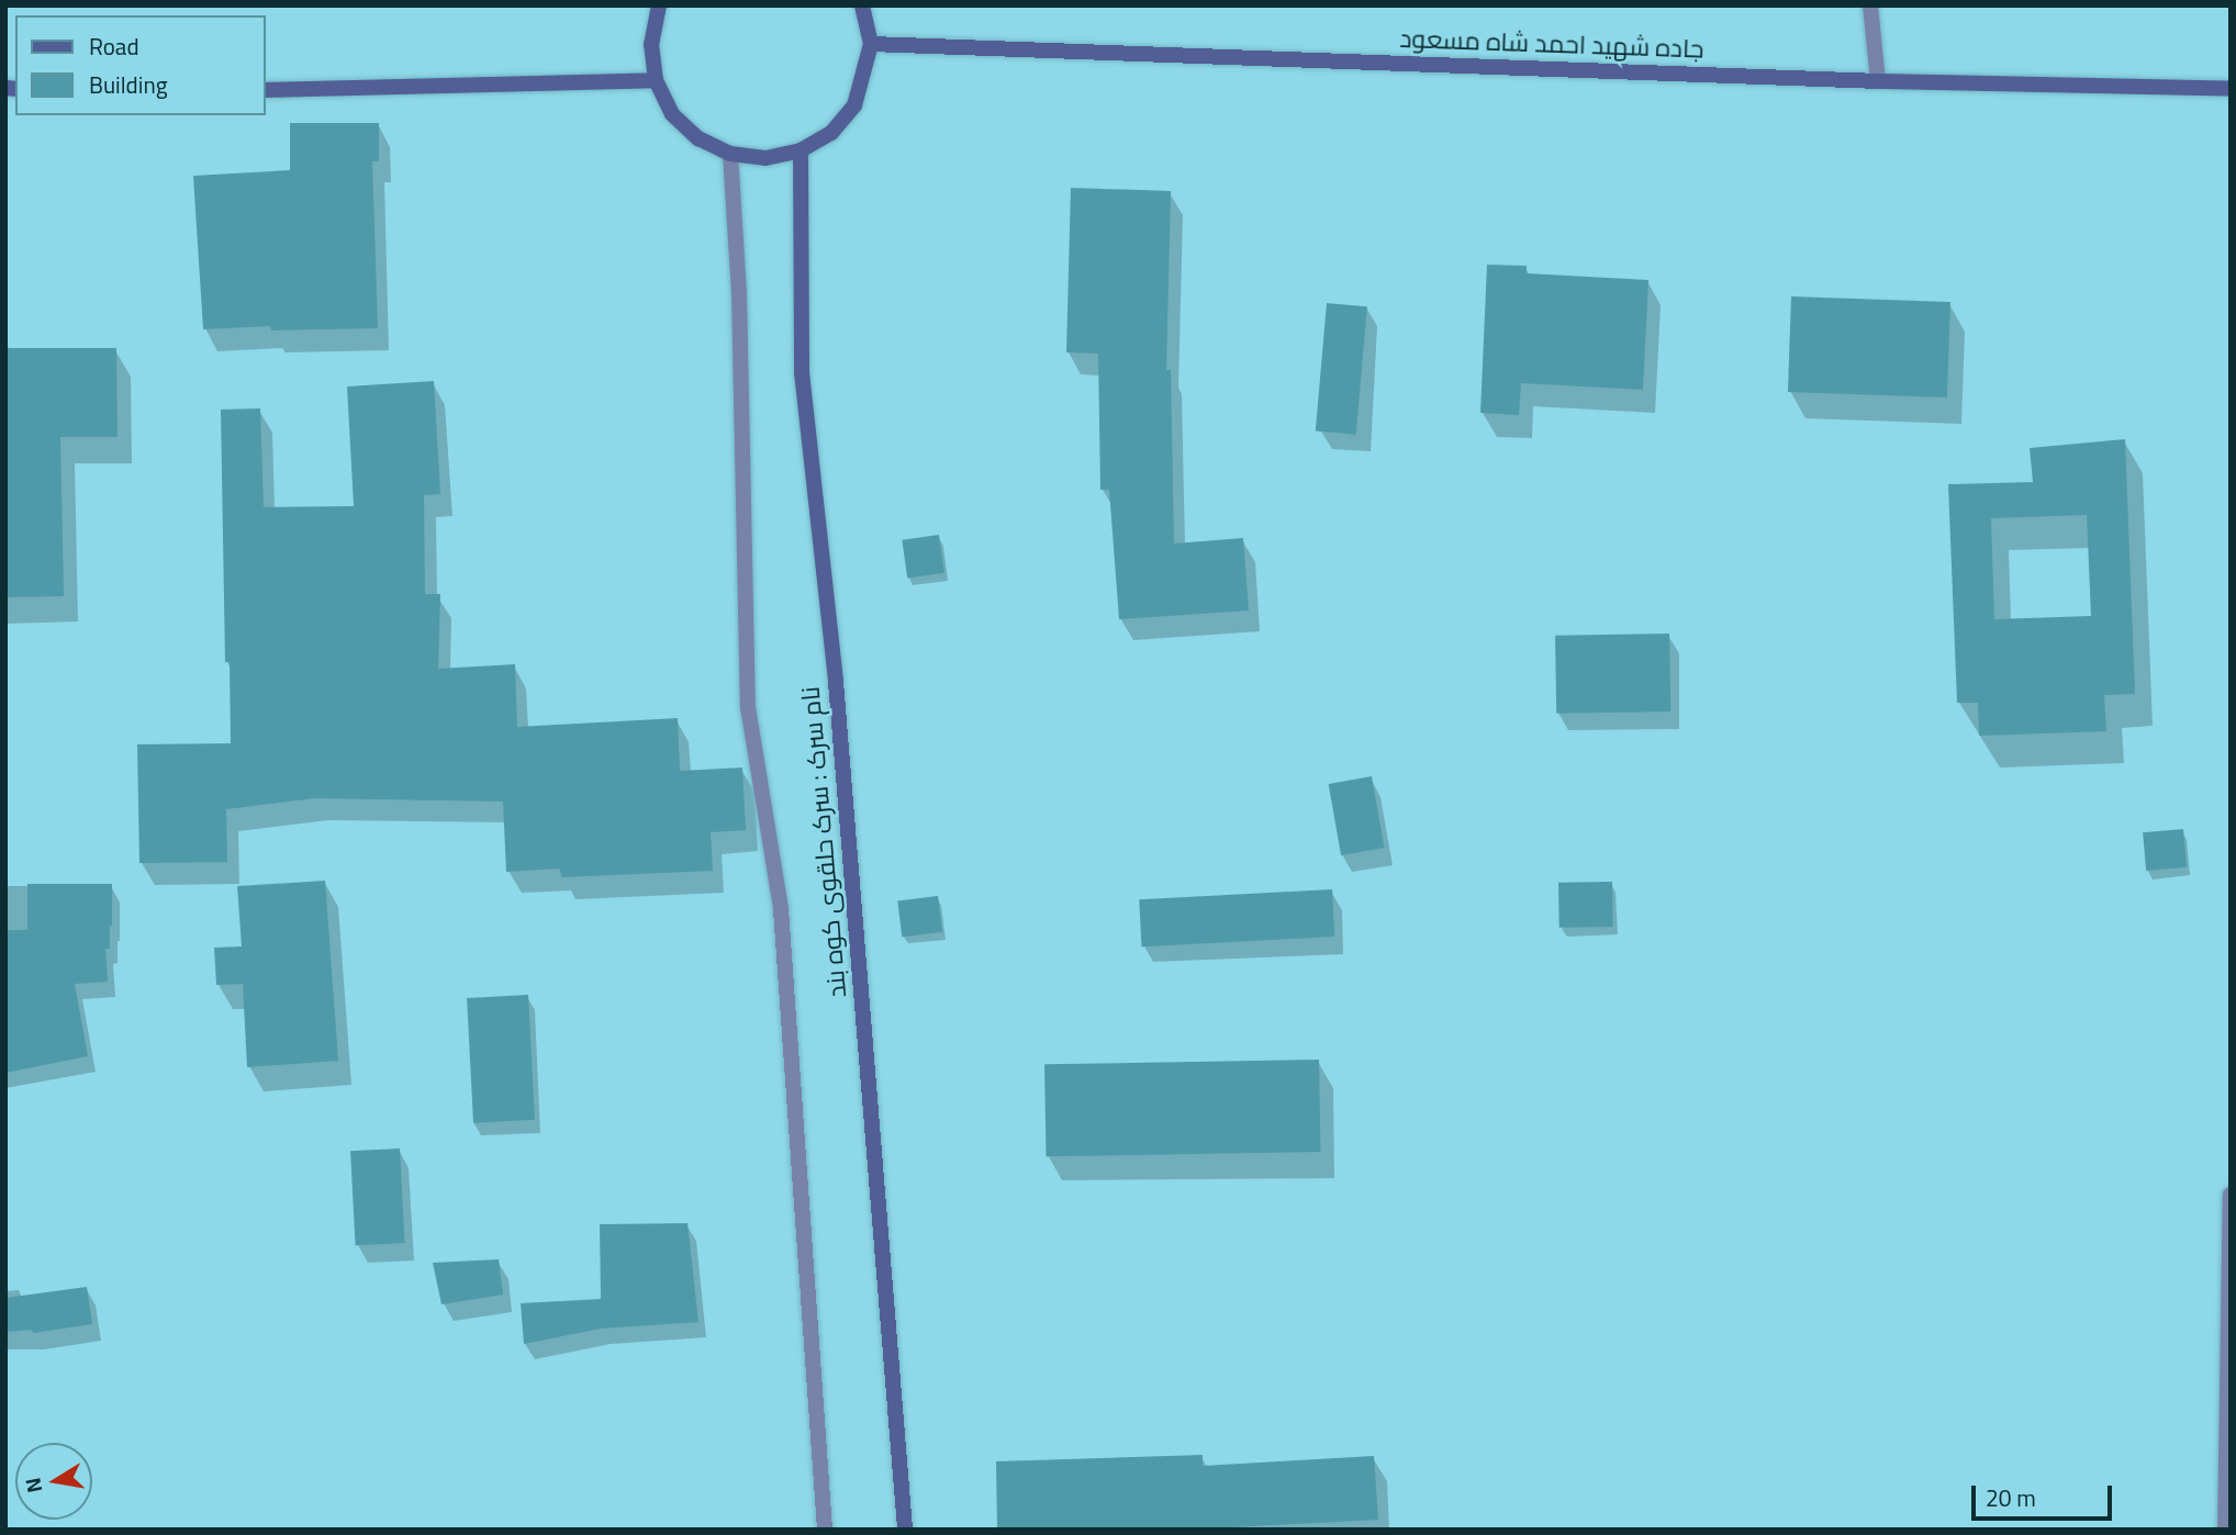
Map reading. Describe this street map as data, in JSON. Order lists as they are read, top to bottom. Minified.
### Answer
{"streets":{"main road":["جاده شهيد احمد شاه مسعود","نام سرک : سرک حلقوی کوه بند"]},"legend":["Road","Building"],"scale_bar":"20 m","north":"left"}
